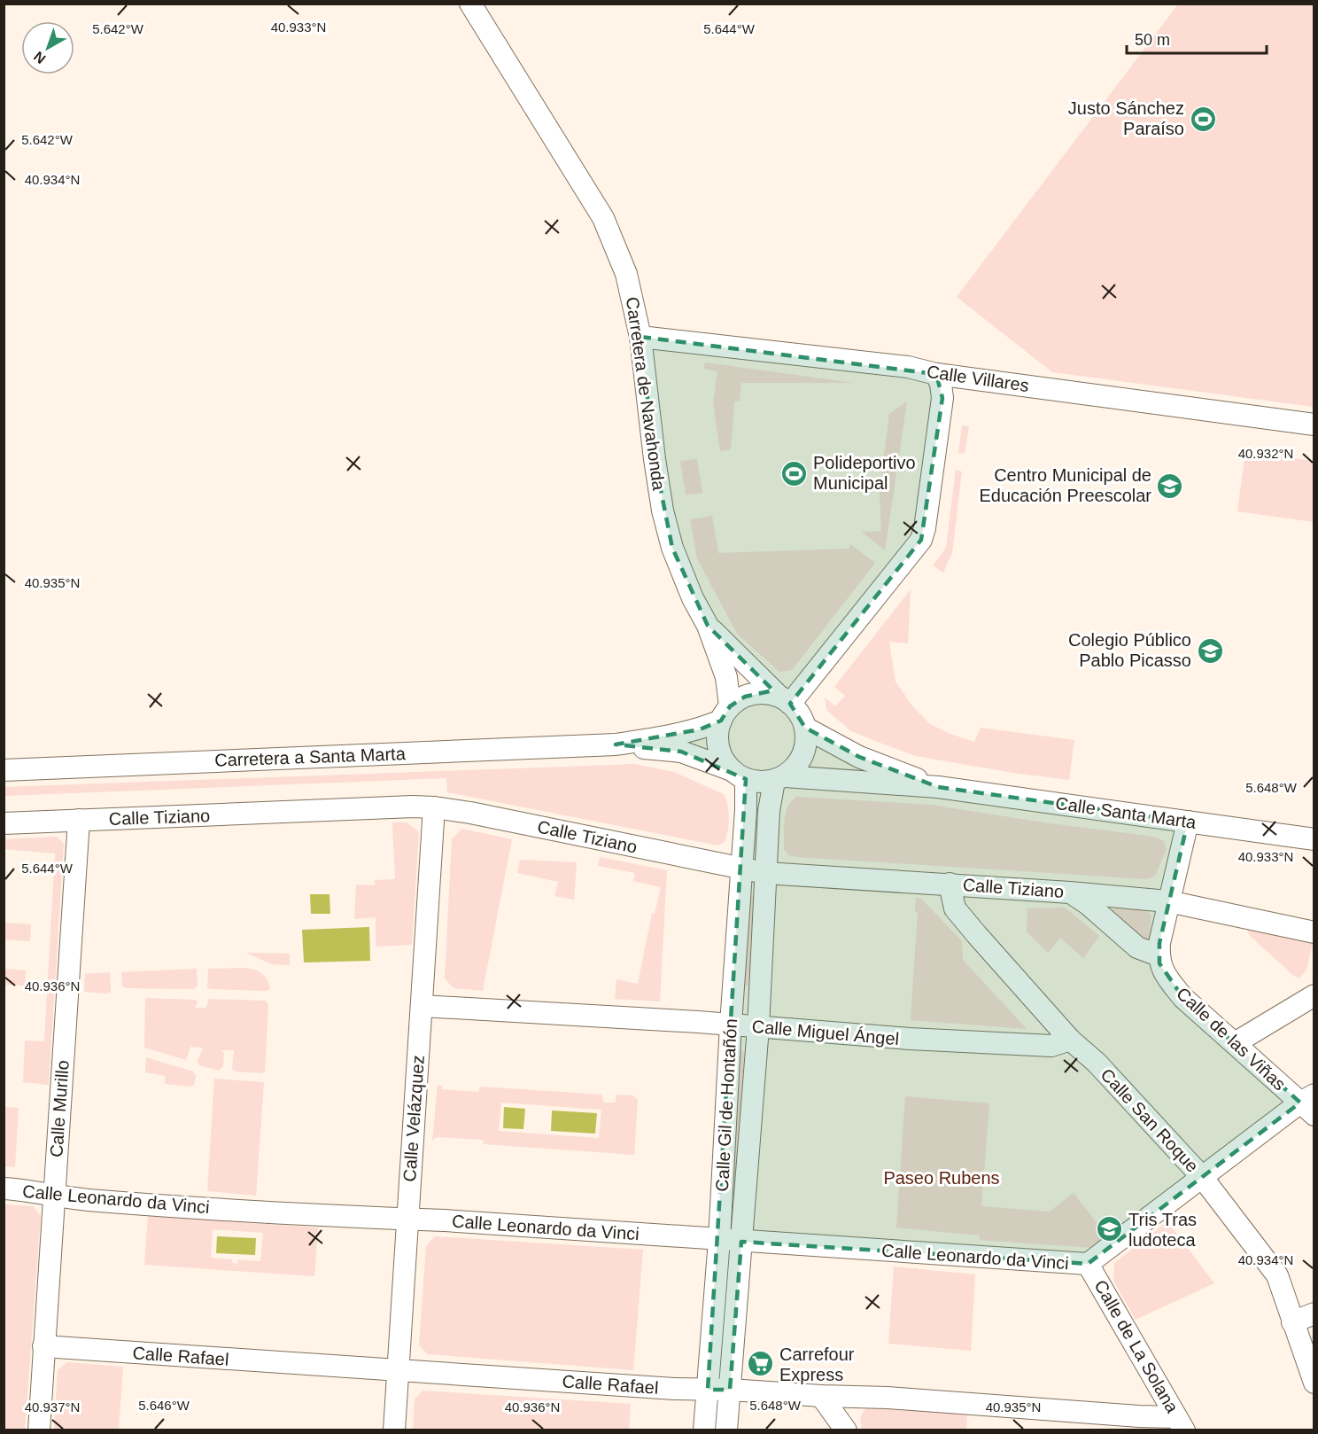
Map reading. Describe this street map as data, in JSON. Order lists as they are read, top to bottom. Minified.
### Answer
{"streets":{"street":["Calle Villares","Carretera de Navahonda","Carretera a Santa Marta","Calle Santa Marta","Calle Tiziano","Calle Miguel Ángel","Calle de las Viñas","Calle Gil de Hontañón","Calle Murillo","Calle Velázquez","Calle San Roque","Calle Leonardo da Vinci","Calle de La Solana","Calle Rafael"]},"crossings":[["Calle Villares","Carretera de Navahonda"],["Carretera de Navahonda","Carretera a Santa Marta"],["Carretera de Navahonda","Calle Santa Marta"],["Carretera de Navahonda","Calle Gil de Hontañón"],["Carretera a Santa Marta","Calle Santa Marta"],["Carretera a Santa Marta","Calle Gil de Hontañón"],["Calle Santa Marta","Calle Gil de Hontañón"],["Calle Tiziano","Calle Gil de Hontañón"],["Calle Tiziano","Calle Murillo"],["Calle Tiziano","Calle Velázquez"],["Calle Tiziano","Calle San Roque"],["Calle Miguel Ángel","Calle Gil de Hontañón"],["Calle Miguel Ángel","Calle Velázquez"],["Calle Miguel Ángel","Calle San Roque"],["Calle Gil de Hontañón","Calle Leonardo da Vinci"],["Calle Gil de Hontañón","Calle Rafael"],["Calle Murillo","Calle Leonardo da Vinci"],["Calle Murillo","Calle Rafael"],["Calle Velázquez","Calle Leonardo da Vinci"],["Calle Velázquez","Calle Rafael"],["Calle Leonardo da Vinci","Calle de La Solana"],["Calle de La Solana","Calle Rafael"]],"parks":["Paseo Rubens"],"places":{"sports":["Justo Sánchez Paraíso","Polideportivo Municipal"],"school or university":["Centro Municipal de Educación Preescolar","Colegio Público Pablo Picasso","Tris Tras ludoteca"],"supermarket":["Carrefour Express"]},"scale_bar":"50 m","north":"bottom left","coordinates":["40.933°N","5.642°W","5.644°W","40.934°N","40.932°N","40.935°N","5.648°W","40.936°N","5.646°W","40.937°N"]}
